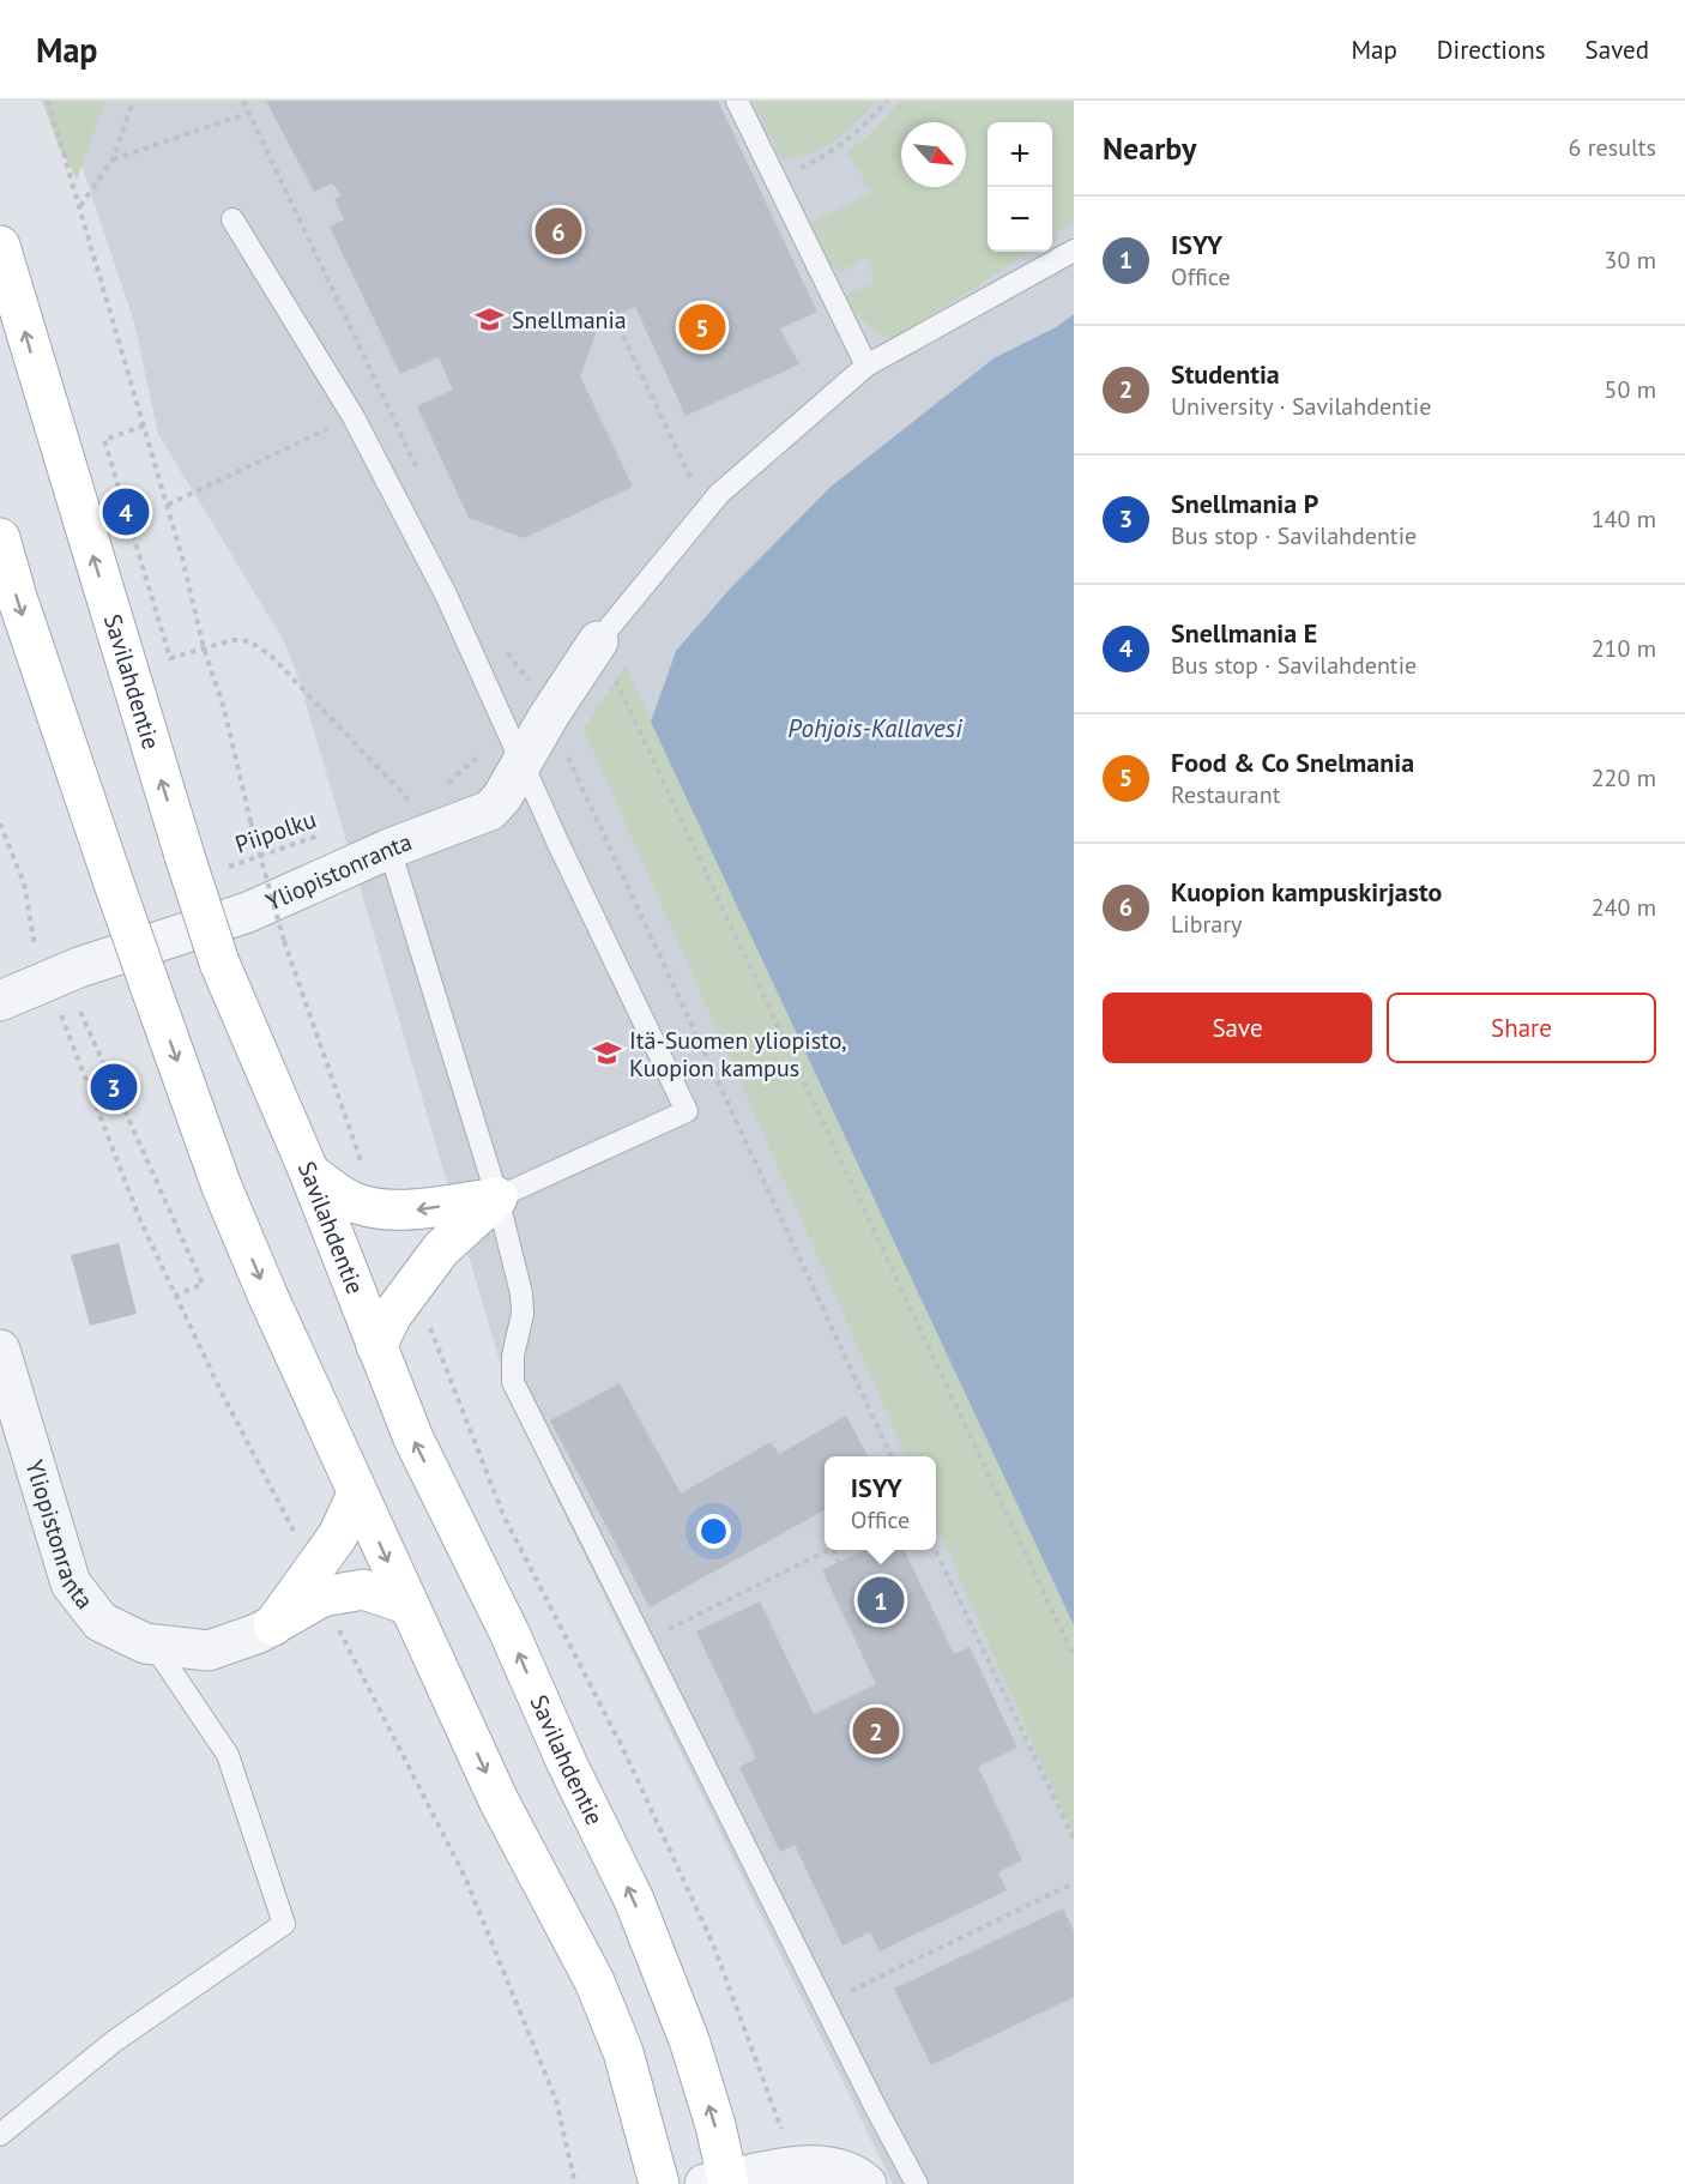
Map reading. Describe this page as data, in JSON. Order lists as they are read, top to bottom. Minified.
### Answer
{"streets":{"main road":["Savilahdentie"],"street":["Yliopistonranta"],"path":["Piipolku"]},"crossings":[["Savilahdentie","Piipolku"]],"water":["Pohjois-Kallavesi"],"places":{"school or university":["Snellmania","Itä-Suomen yliopisto, Kuopion kampus"]},"north":"bottom right","page":{"header":"Map","nav":["Map","Directions","Saved"],"heading":["Nearby","6 results"],"map_buttons":["+","−"],"list":[{"mark":"1","name":"ISYY","note":"Office","value":"30 m"},{"mark":"2","name":"Studentia","note":"University · Savilahdentie","value":"50 m"},{"mark":"3","name":"Snellmania P","note":"Bus stop · Savilahdentie","value":"140 m"},{"mark":"4","name":"Snellmania E","note":"Bus stop · Savilahdentie","value":"210 m"},{"mark":"5","name":"Food & Co Snelmania","note":"Restaurant","value":"220 m"},{"mark":"6","name":"Kuopion kampuskirjasto","note":"Library","value":"240 m"}],"pins":["6","5","4","3","1","2"],"buttons":["Save","Share"],"popup":["ISYY","Office"]}}
